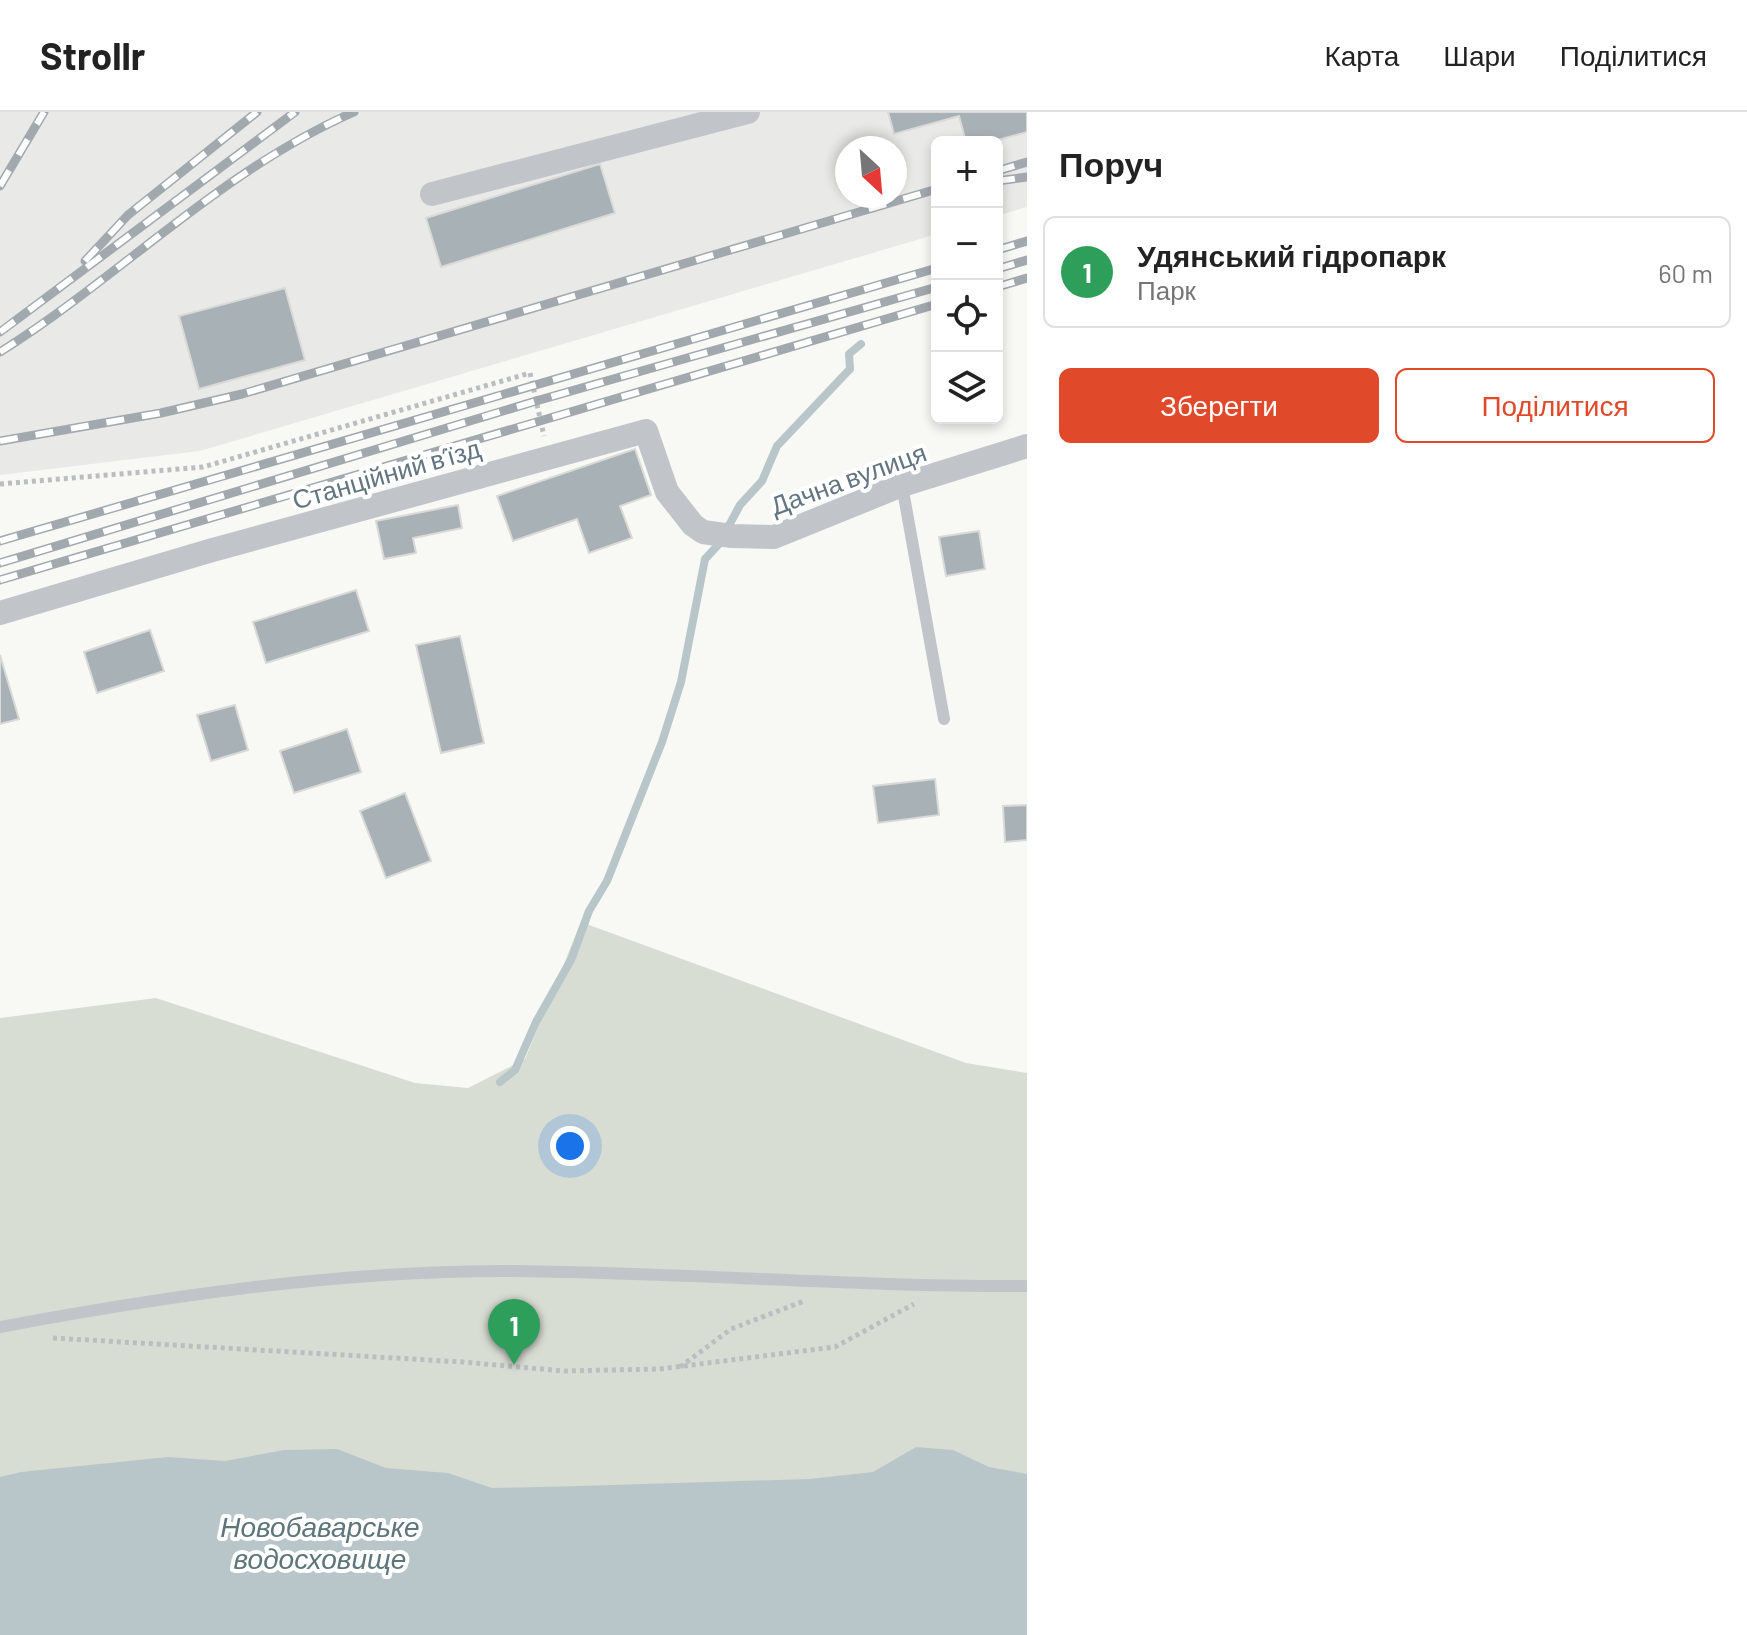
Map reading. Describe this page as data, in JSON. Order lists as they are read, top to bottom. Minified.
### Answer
{"streets":{"street":["Станційний в’їзд","Дачна вулиця"]},"crossings":[["Станційний в’їзд","Дачна вулиця"]],"water":["Новобаварське водосховище"],"north":"bottom right","page":{"header":"Strollr","nav":["Карта","Шари","Поділитися"],"heading":"Поруч","map_buttons":["+","−"],"list":[{"mark":"1","name":"Удянський гідропарк","note":"Парк","value":"60 m"}],"buttons":["Зберегти","Поділитися"],"pins":"1"}}
